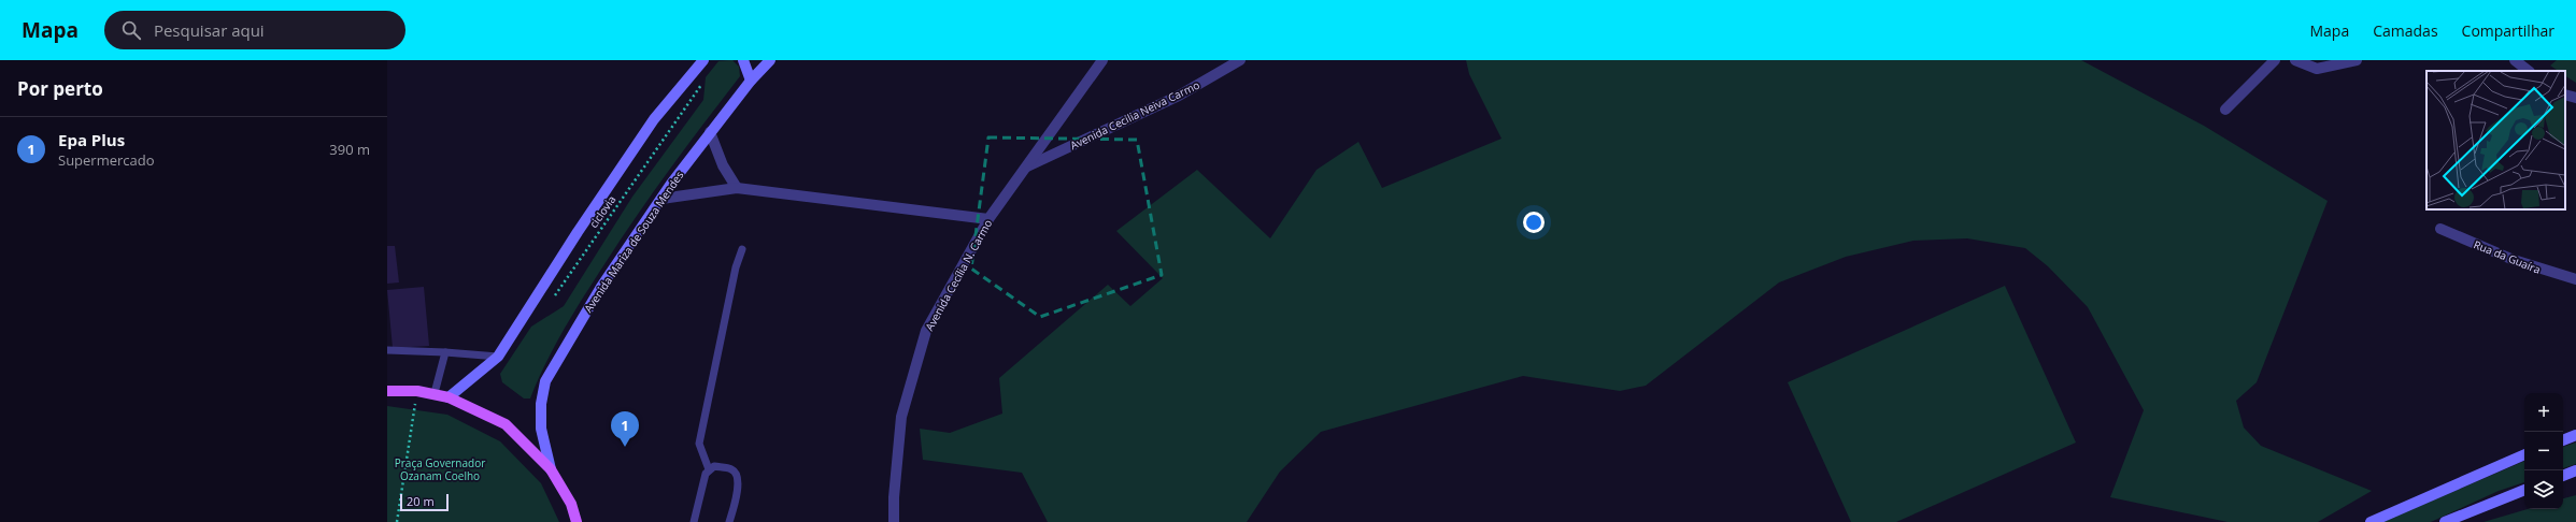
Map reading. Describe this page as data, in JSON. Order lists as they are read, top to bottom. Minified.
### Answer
{"streets":{"main road":["Avenida Mariza de Souza Mendes"],"street":["Avenida Cecilia Neiva Carmo","Rua da Guaíra","Avenida Cecília N. Carmo"],"path":["ciclovia"]},"crossings":[["Avenida Cecilia Neiva Carmo","Avenida Cecília N. Carmo"]],"parks":["Praça Governador Ozanam Coelho"],"scale_bar":"20 m","page":{"header":"Mapa","search":"Pesquisar aqui","nav":["Mapa","Camadas","Compartilhar"],"heading":"Por perto","list":[{"mark":"1","name":"Epa Plus","note":"Supermercado","value":"390 m"}],"map_buttons":["+","−"],"pins":"1","scale":"20 m"}}
